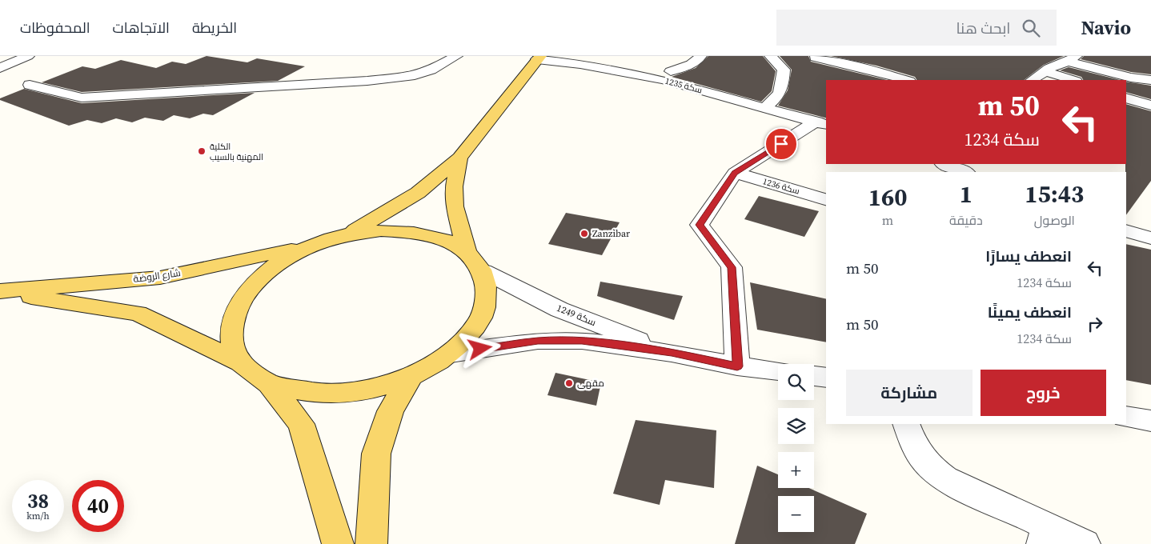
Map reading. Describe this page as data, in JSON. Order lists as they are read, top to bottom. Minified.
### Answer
{"streets":{"main road":["شارع الروضة"],"street":["سكة 1235","سكة 1236","سكة 1249"]},"places":["الكلية المهنية بالسيب","Zanzibar","مقهى"],"page":{"header":"Navio","search":"ابحث هنا","nav":["الخريطة","الاتجاهات","المحفوظات"],"turn":["50 m","سكة 1234"],"eta":["15:43","الوصول","1","دقيقة","160","m"],"list":[{"name":"انعطف يسارًا","note":"سكة 1234","value":"50 m"},{"name":"انعطف يمينًا","note":"سكة 1234","value":"50 m"}],"buttons":["خروج","مشاركة"],"map_buttons":["+","−"],"speed":"38 km/h","limit":"40"}}
